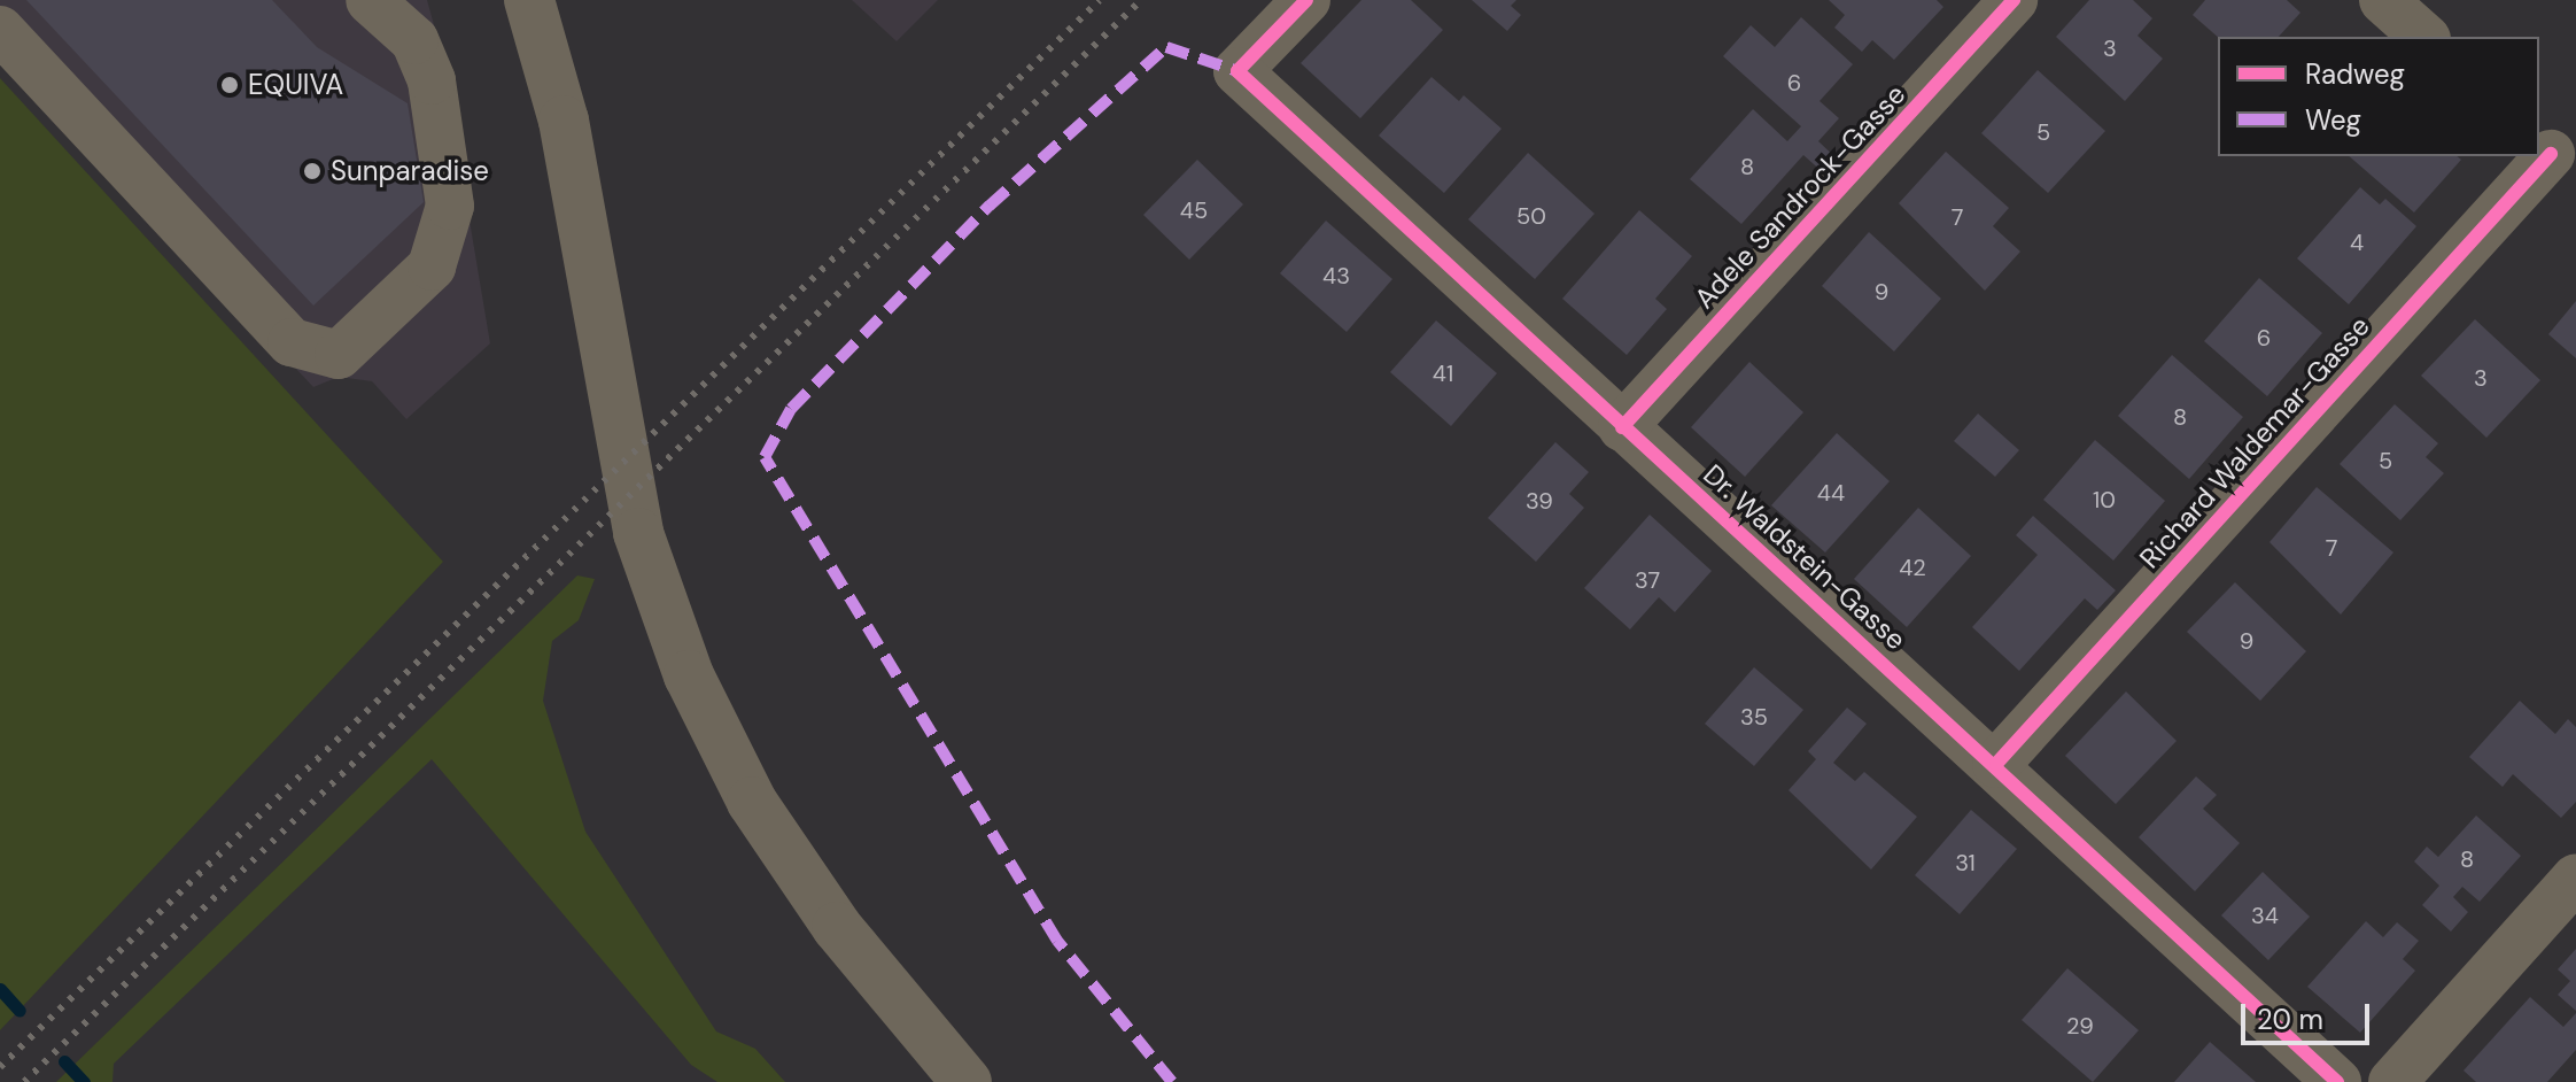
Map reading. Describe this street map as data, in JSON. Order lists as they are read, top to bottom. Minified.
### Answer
{"streets":{"street":["Adele Sandrock-Gasse","Richard Waldemar-Gasse","Dr. Waldstein-Gasse"]},"crossings":[["Adele Sandrock-Gasse","Dr. Waldstein-Gasse"],["Richard Waldemar-Gasse","Dr. Waldstein-Gasse"]],"places":["EQUIVA","Sunparadise"],"house_numbers":["3","6","5","8","45","50","7","4","43","9","6","41","3","8","5","44","10","39","7","42","37","9","35","8","31","34","29"],"legend":["Radweg","Weg"],"scale_bar":"20 m"}
